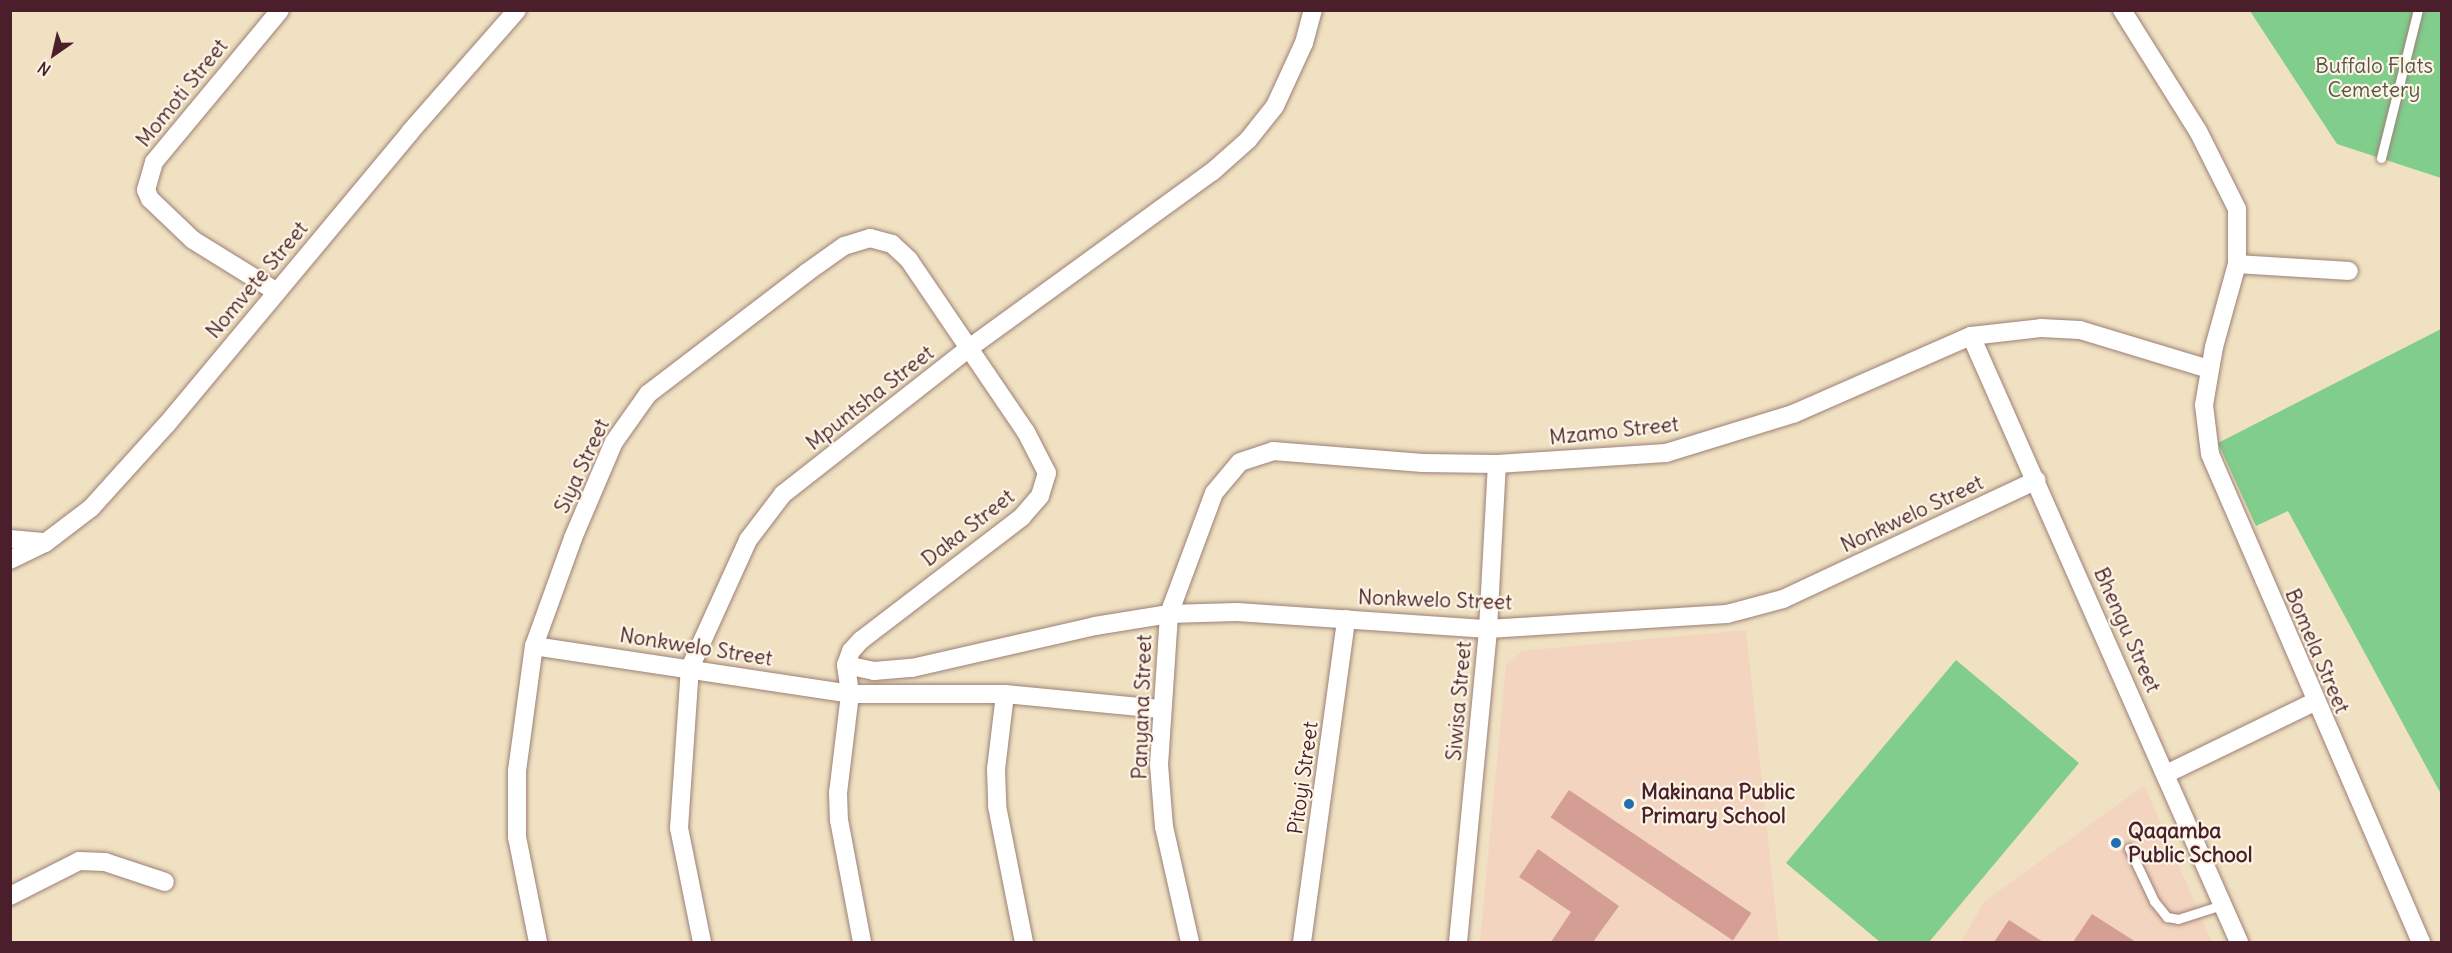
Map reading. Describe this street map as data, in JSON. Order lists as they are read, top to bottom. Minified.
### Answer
{"streets":{"street":["Momoti Street","Nomvete Street","Mpuntsha Street","Mzamo Street","Siya Street","Nonkwelo Street","Daka Street","Bhengu Street","Bomela Street","Siwisa Street","Panyana Street","Pitoyi Street"]},"crossings":[["Momoti Street","Nomvete Street"],["Mpuntsha Street","Siya Street"],["Mpuntsha Street","Nonkwelo Street"],["Mpuntsha Street","Daka Street"],["Mzamo Street","Nonkwelo Street"],["Mzamo Street","Bhengu Street"],["Mzamo Street","Bomela Street"],["Mzamo Street","Siwisa Street"],["Mzamo Street","Panyana Street"],["Siya Street","Nonkwelo Street"],["Siya Street","Daka Street"],["Nonkwelo Street","Daka Street"],["Nonkwelo Street","Bhengu Street"],["Nonkwelo Street","Siwisa Street"],["Nonkwelo Street","Panyana Street"],["Nonkwelo Street","Pitoyi Street"]],"parks":["Buffalo Flats Cemetery"],"places":["Makinana Public Primary School","Qaqamba Public School"],"north":"bottom left"}
